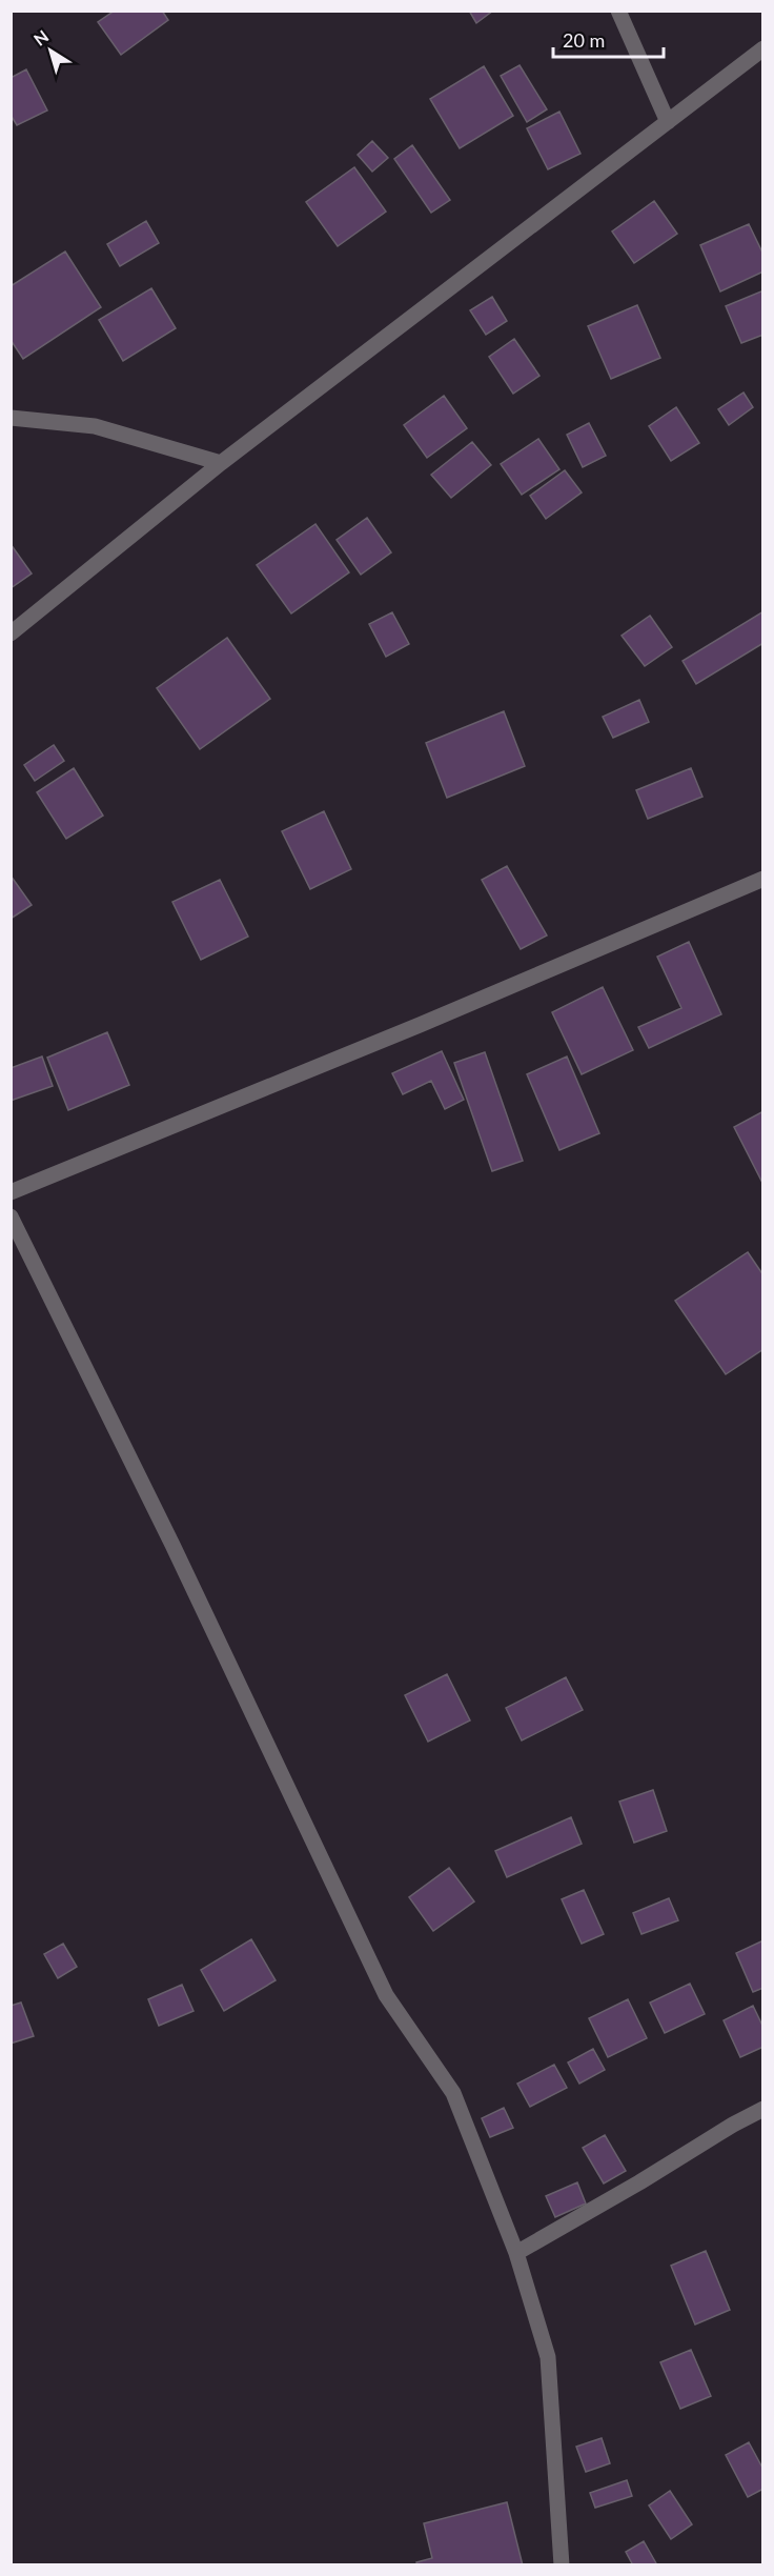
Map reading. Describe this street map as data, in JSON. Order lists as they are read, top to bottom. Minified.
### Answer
{"scale_bar":"20 m","north":"top left"}
